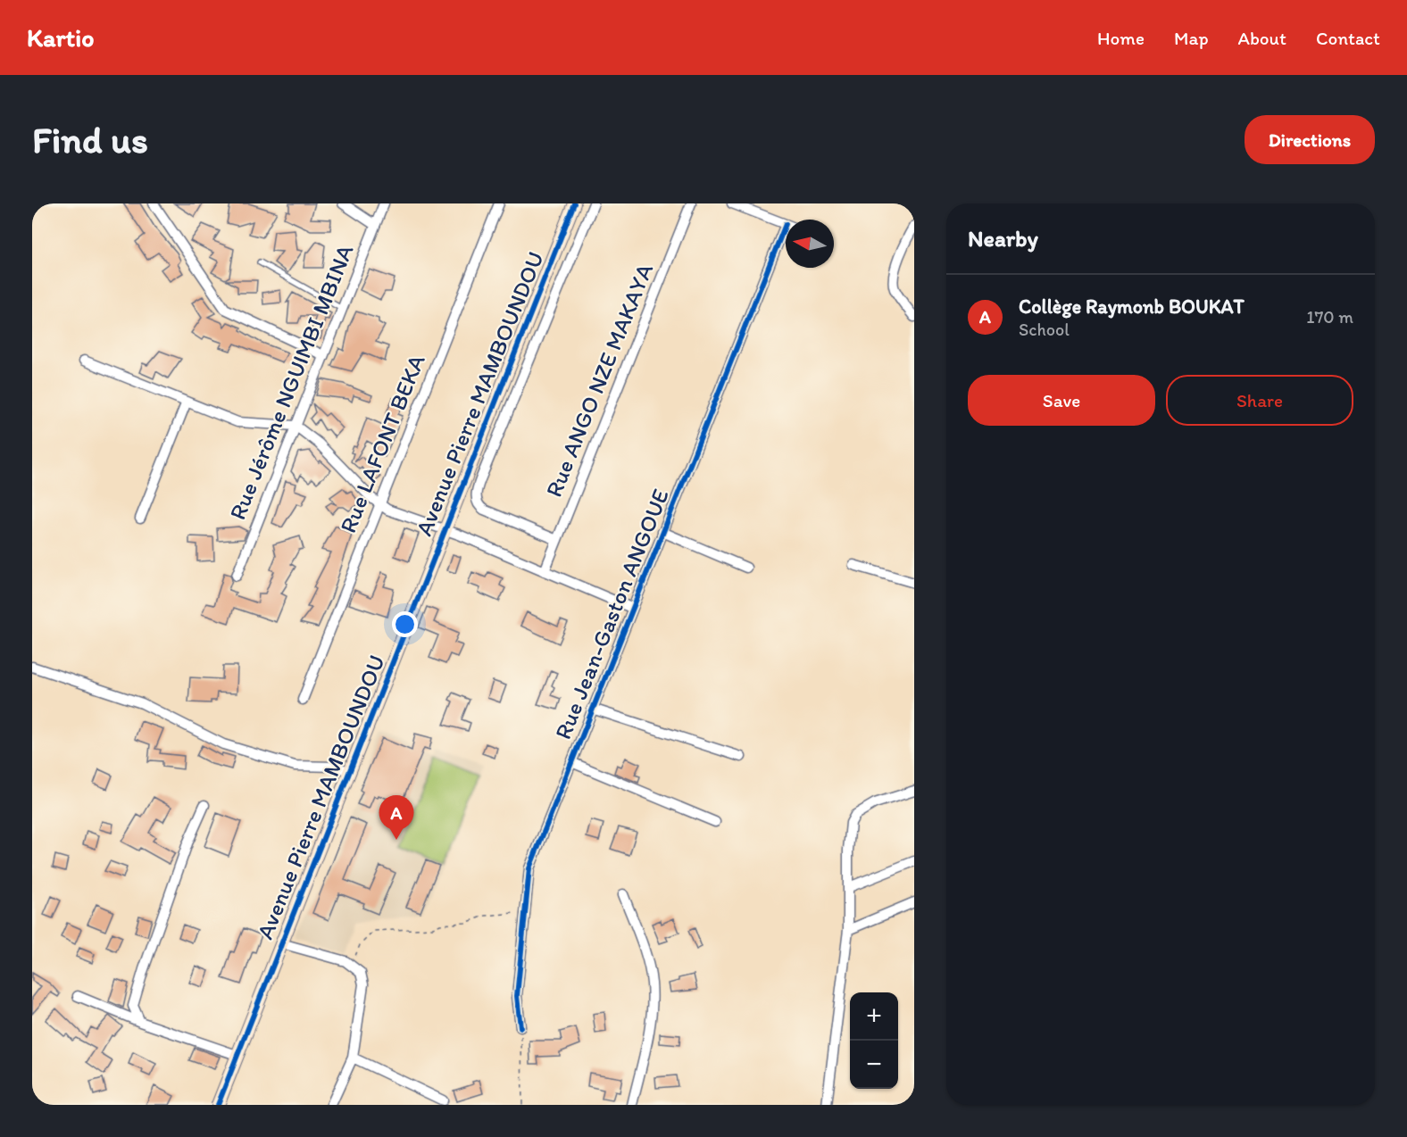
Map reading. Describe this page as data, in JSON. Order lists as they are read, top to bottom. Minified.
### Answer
{"streets":{"street":["Rue ANGO NZE MAKAYA","Rue Jérôme NGUIMBI MBINA","Avenue Pierre MAMBOUNDOU","Rue LAFONT BEKA","Rue Jean-Gaston ANGOUE"]},"north":"left","page":{"header":"Kartio","nav":["Home","Map","About","Contact"],"buttons":["Directions",["Save","Share"]],"title":"Find us","heading":"Nearby","list":[{"mark":"A","name":"Collège Raymonb BOUKAT","note":"School","value":"170 m"}],"pins":"A","map_buttons":["+","−"]}}
